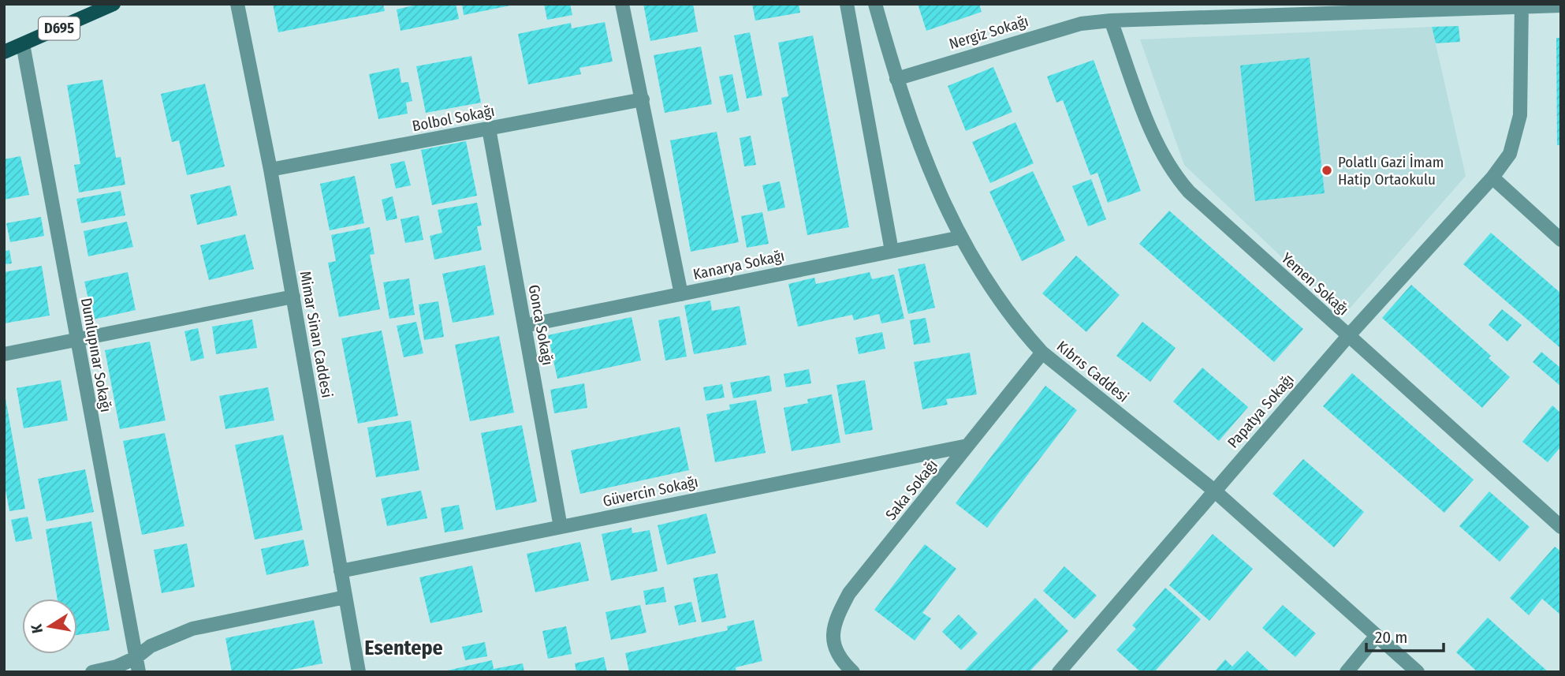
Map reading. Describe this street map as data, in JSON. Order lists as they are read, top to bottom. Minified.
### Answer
{"streets":{"main road":["D695"],"street":["Nergiz Sokağı","Bolbol Sokağı","Kanarya Sokağı","Yemen Sokağı","Gonca Sokağı","Mimar Sinan Caddesi","Dumlupınar Sokağı","Kıbrıs Caddesi","Papatya Sokağı","Saka Sokağı","Güvercin Sokağı"]},"crossings":[["D695","Dumlupınar Sokağı"],["Nergiz Sokağı","Yemen Sokağı"],["Nergiz Sokağı","Kıbrıs Caddesi"],["Nergiz Sokağı","Papatya Sokağı"],["Bolbol Sokağı","Gonca Sokağı"],["Bolbol Sokağı","Mimar Sinan Caddesi"],["Kanarya Sokağı","Gonca Sokağı"],["Kanarya Sokağı","Kıbrıs Caddesi"],["Yemen Sokağı","Papatya Sokağı"],["Gonca Sokağı","Güvercin Sokağı"],["Mimar Sinan Caddesi","Güvercin Sokağı"],["Kıbrıs Caddesi","Papatya Sokağı"],["Kıbrıs Caddesi","Saka Sokağı"],["Saka Sokağı","Güvercin Sokağı"]],"districts":["Esentepe"],"places":["Polatlı Gazi İmam Hatip Ortaokulu"],"scale_bar":"20 m","north":"left"}
